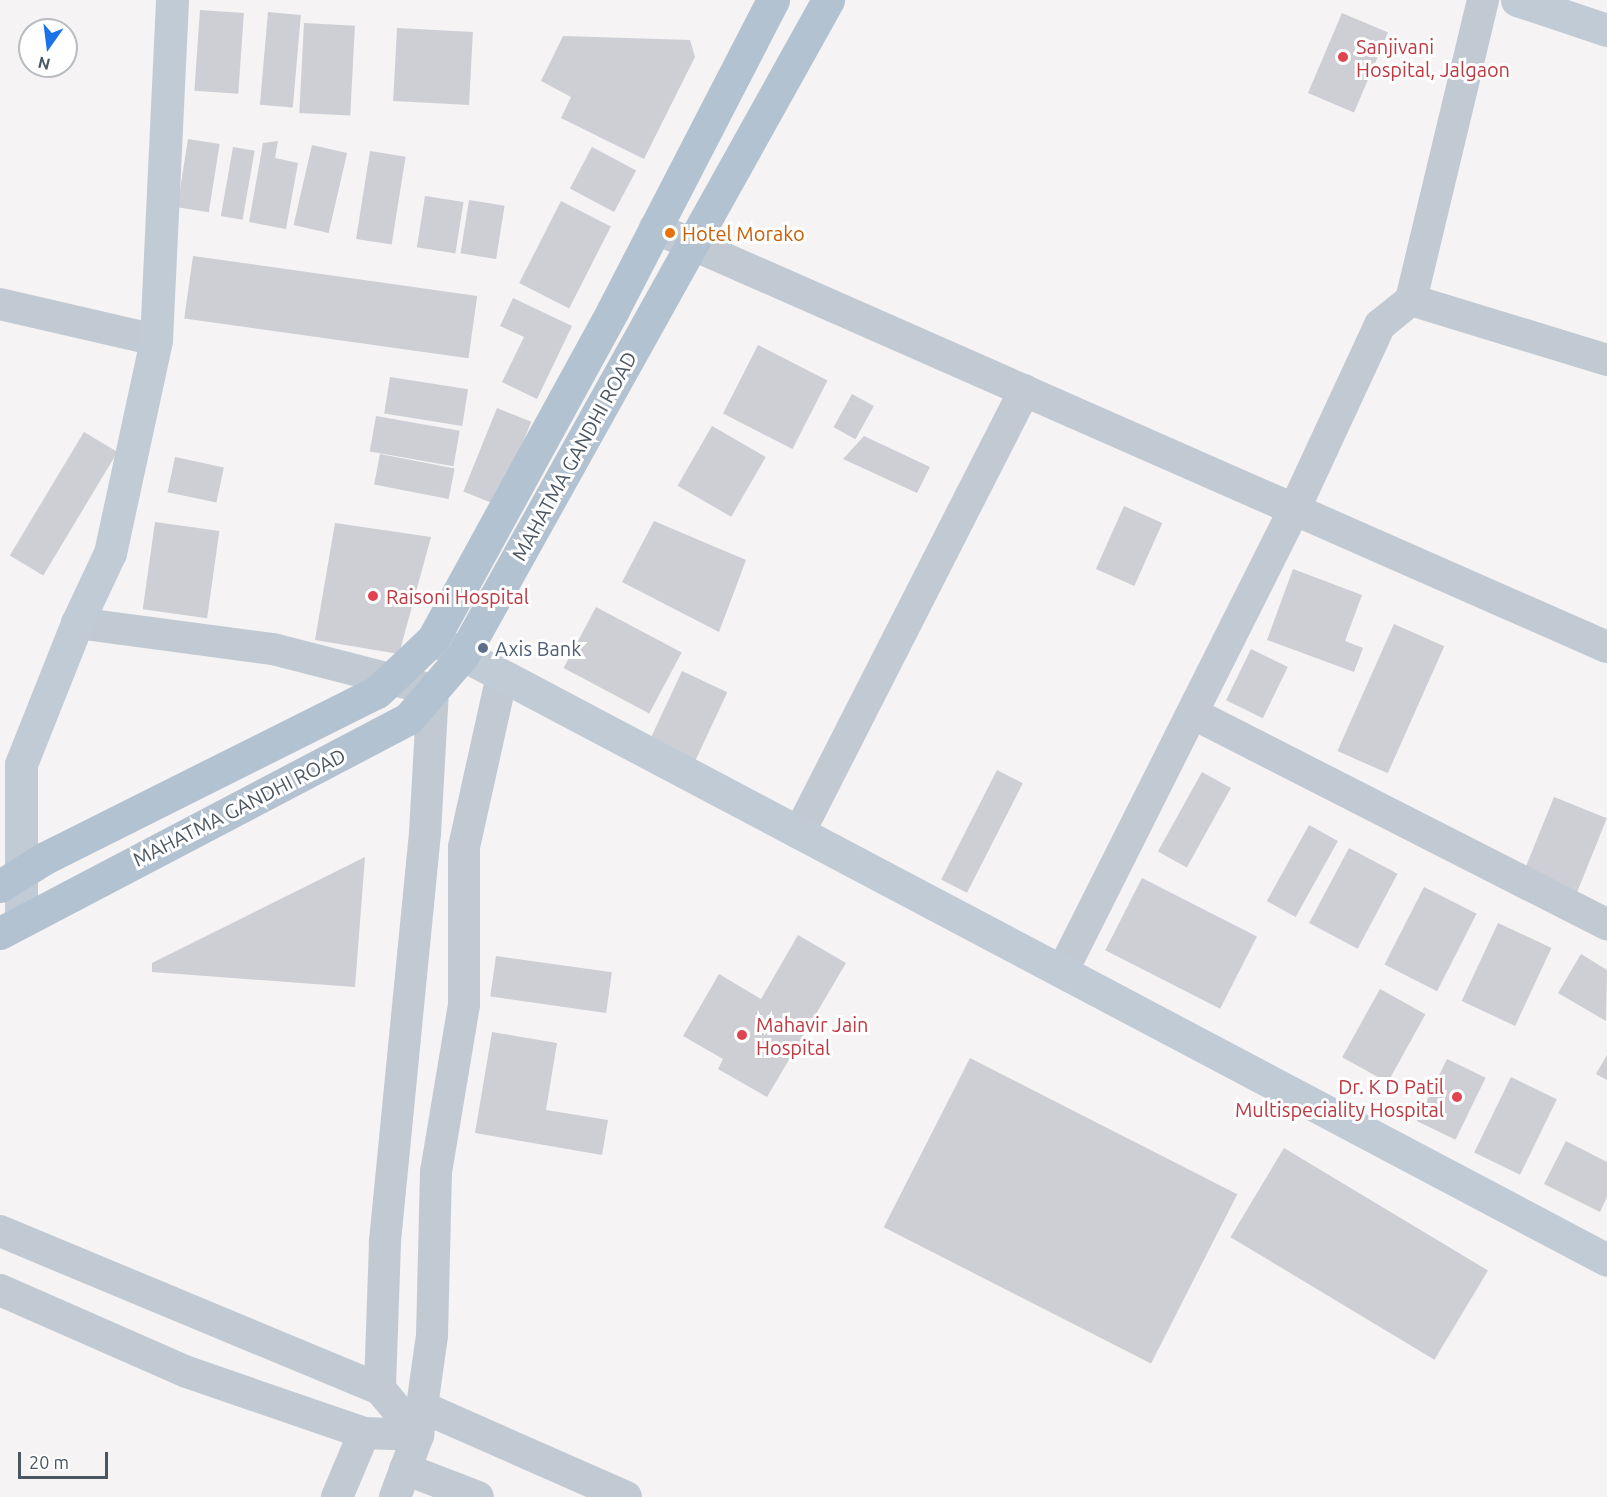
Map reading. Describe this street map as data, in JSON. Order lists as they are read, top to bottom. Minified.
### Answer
{"streets":{"main road":["MAHATMA GANDHI ROAD"]},"places":["Sanjivani Hospital, Jalgaon","Hotel Morako","Raisoni Hospital","Axis Bank","Mahavir Jain Hospital","Dr. K D Patil Multispeciality Hospital"],"scale_bar":"20 m","north":"bottom"}
